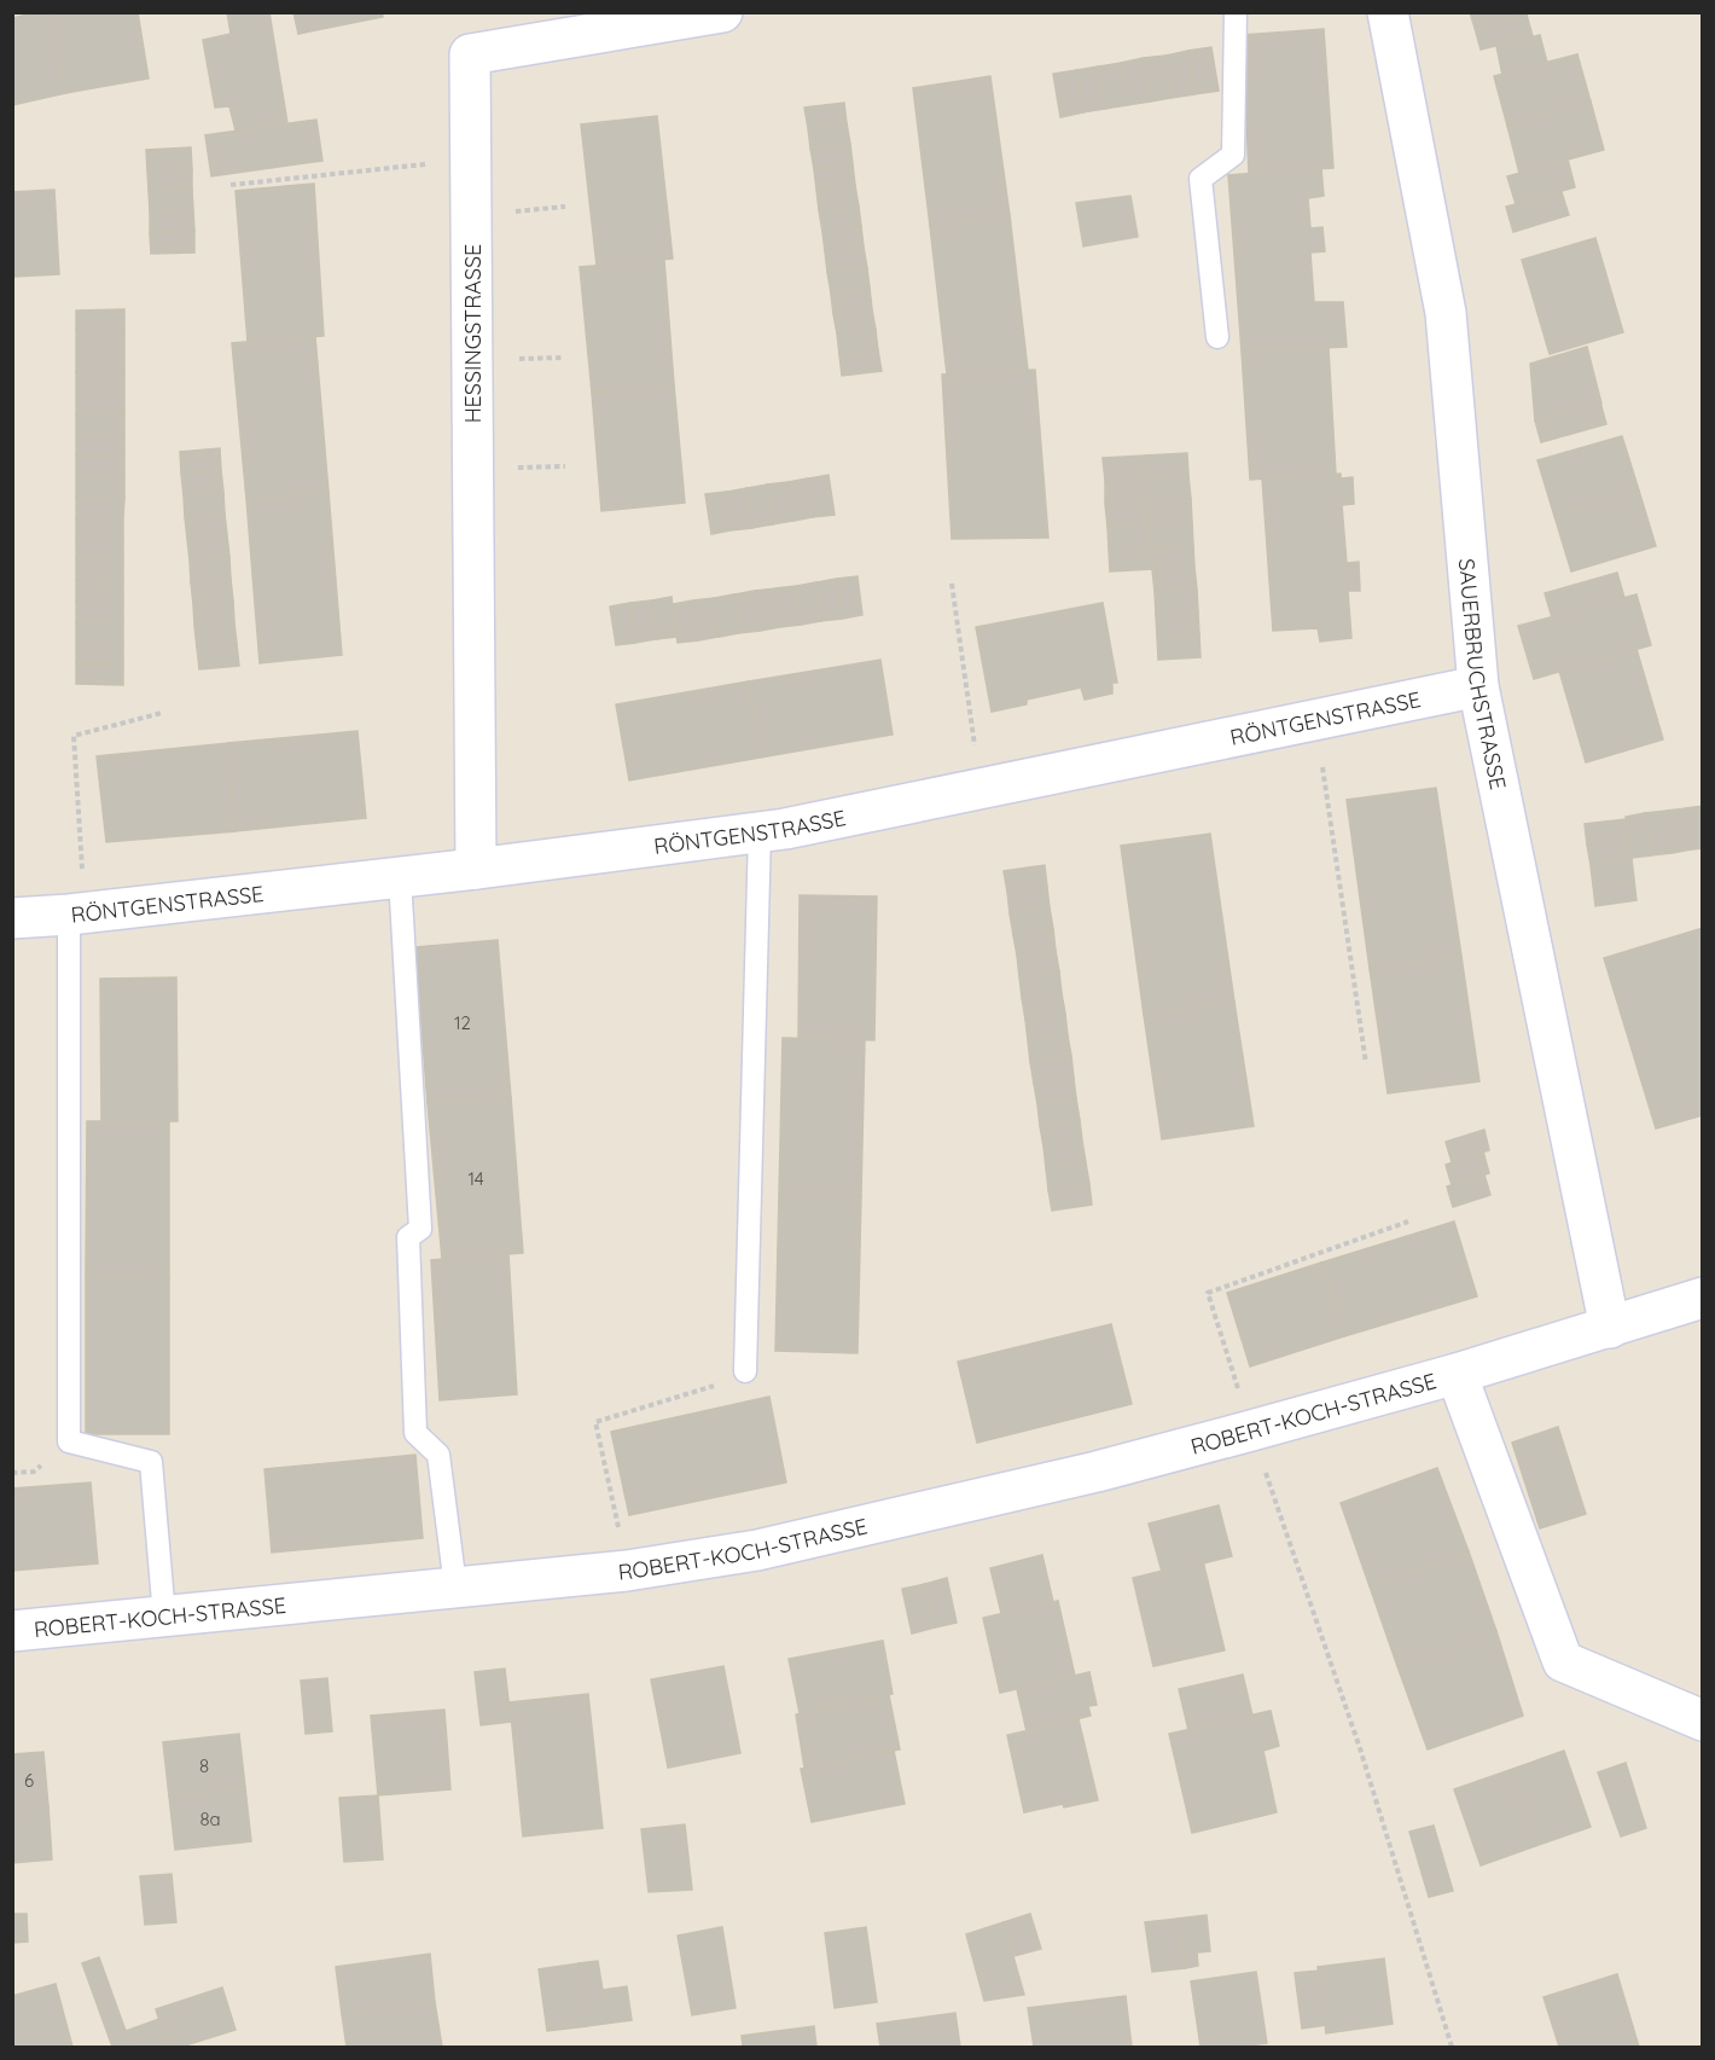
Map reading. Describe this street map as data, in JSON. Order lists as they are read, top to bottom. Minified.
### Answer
{"streets":{"street":["HESSINGSTRASSE","SAUERBRUCHSTRASSE","RÖNTGENSTRASSE","ROBERT-KOCH-STRASSE"]},"crossings":[["HESSINGSTRASSE","RÖNTGENSTRASSE"],["SAUERBRUCHSTRASSE","RÖNTGENSTRASSE"],["SAUERBRUCHSTRASSE","ROBERT-KOCH-STRASSE"]],"house_numbers":["12","14","8","6","8a"]}
